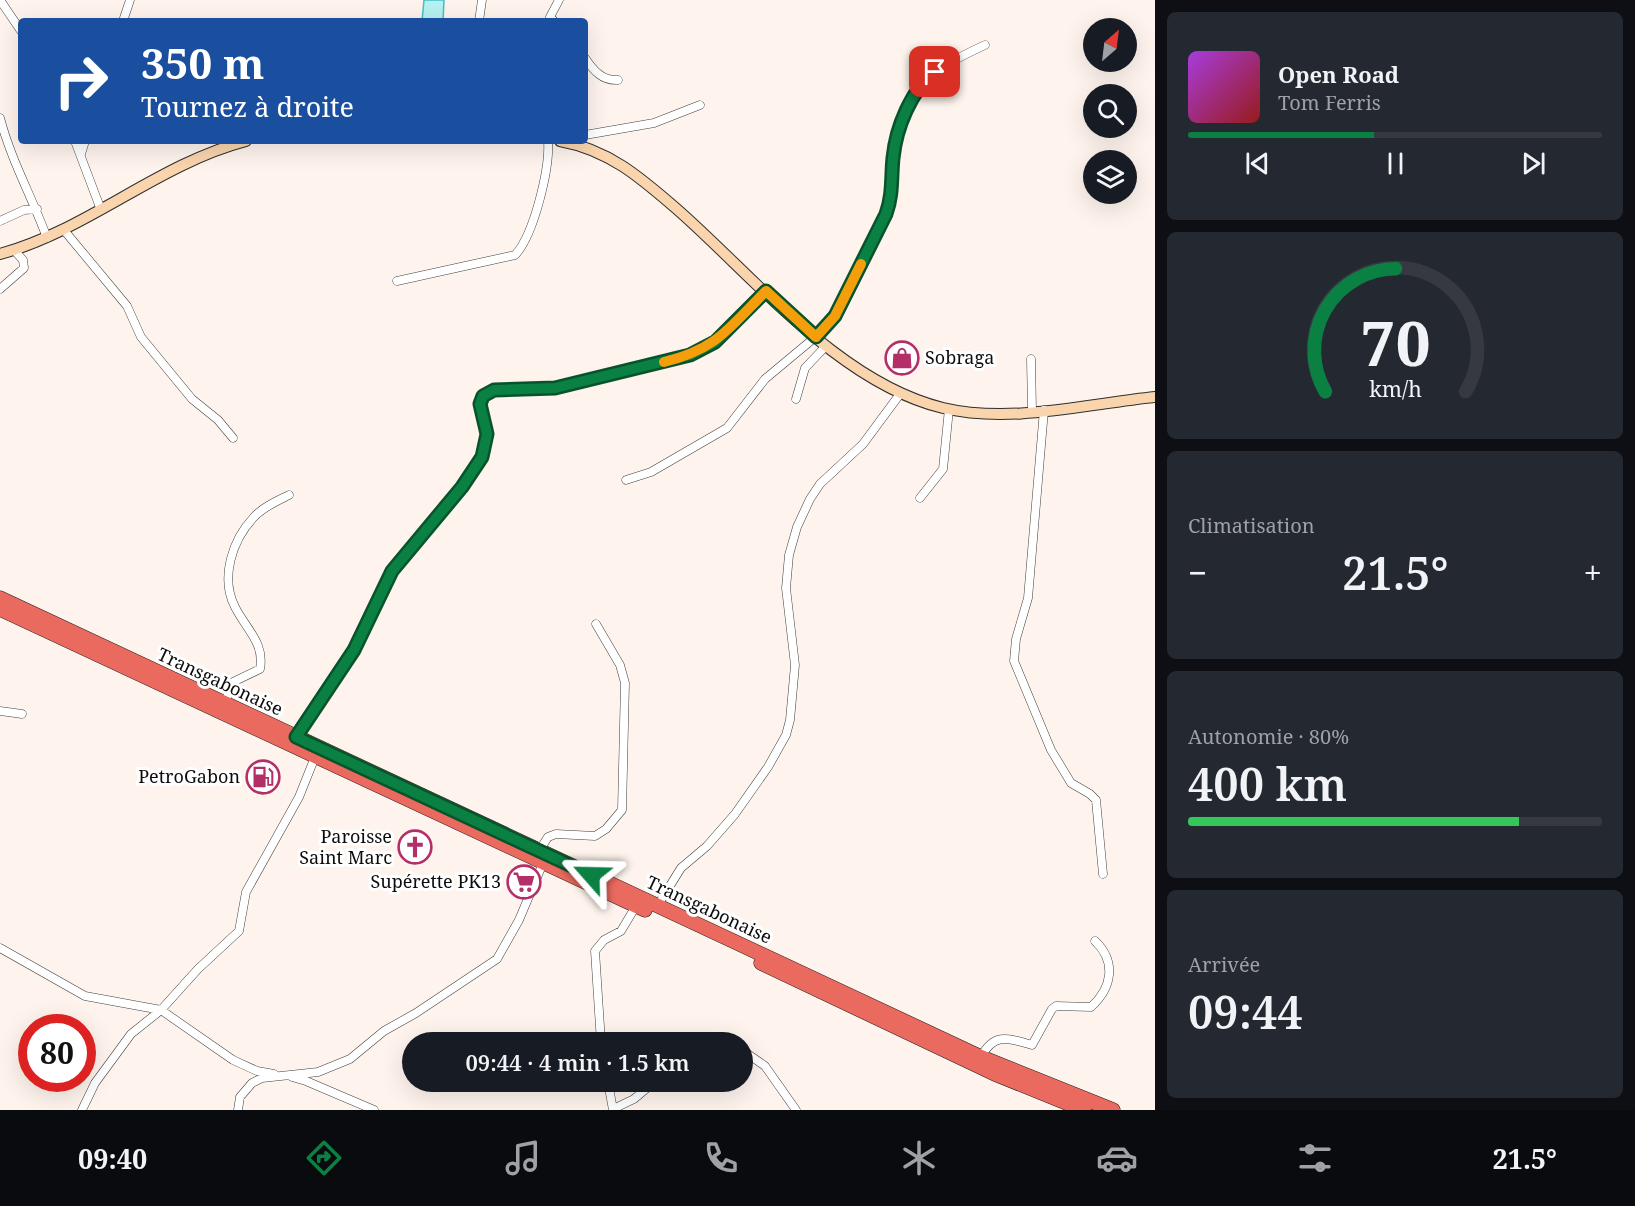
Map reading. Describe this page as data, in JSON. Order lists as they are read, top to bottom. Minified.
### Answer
{"streets":{"highway":["Transgabonaise"]},"places":{"shop":["Sobraga"],"fuel station":["PetroGabon"],"church":["Paroisse Saint Marc"],"supermarket":["Supérette PK13"]},"north":"top right","page":{"turn":["350 m","Tournez à droite"],"song":["Open Road","Tom Ferris"],"tile":["Climatisation",["Autonomie · 80%","400 km"],["Arrivée","09:44"]],"heat":["−","21.5°","+"],"limit":"80","trip":"09:44 · 4 min · 1.5 km","tabs":["09:40","21.5°"],"gauge":["70","km/h"]}}
